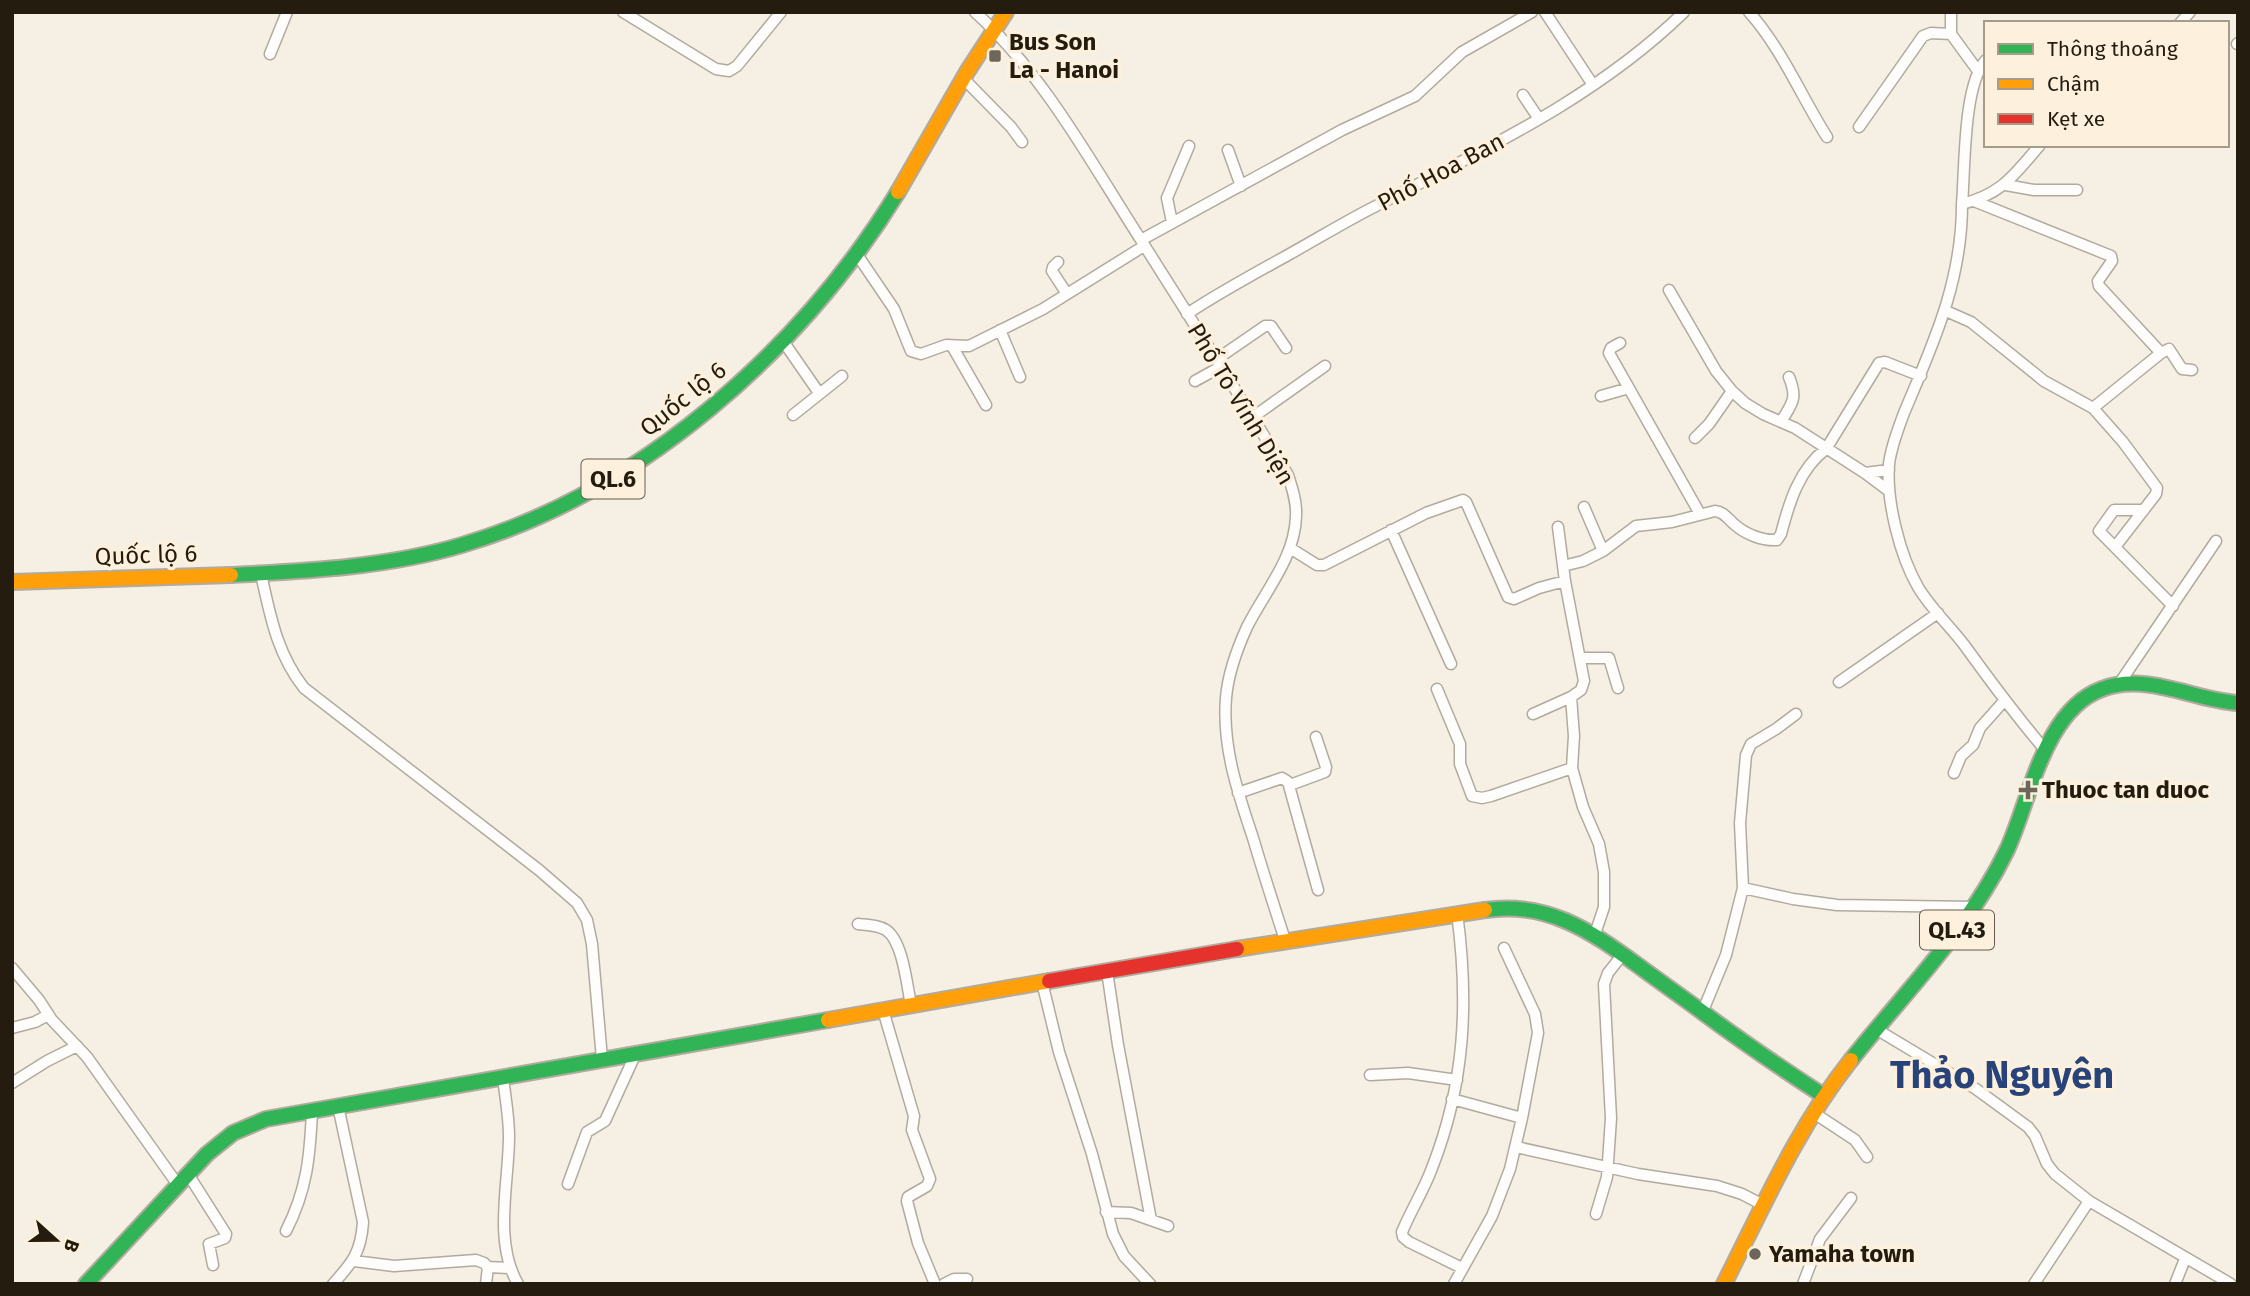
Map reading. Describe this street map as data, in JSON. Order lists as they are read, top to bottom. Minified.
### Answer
{"streets":{"main road":["Quốc lộ 6","QL.6","QL.43"],"street":["Phố Hoa Ban","Phố Tô Vĩnh Diện"]},"crossings":[["Phố Hoa Ban","Phố Tô Vĩnh Diện"],["Quốc lộ 6","Phố Tô Vĩnh Diện"]],"districts":["Thảo Nguyên"],"places":{"transit":["Bus Son La - Hanoi"],"health":["Thuoc tan duoc"],"other":["Yamaha town"]},"legend":["Thông thoáng","Chậm","Kẹt xe"],"north":"right"}
